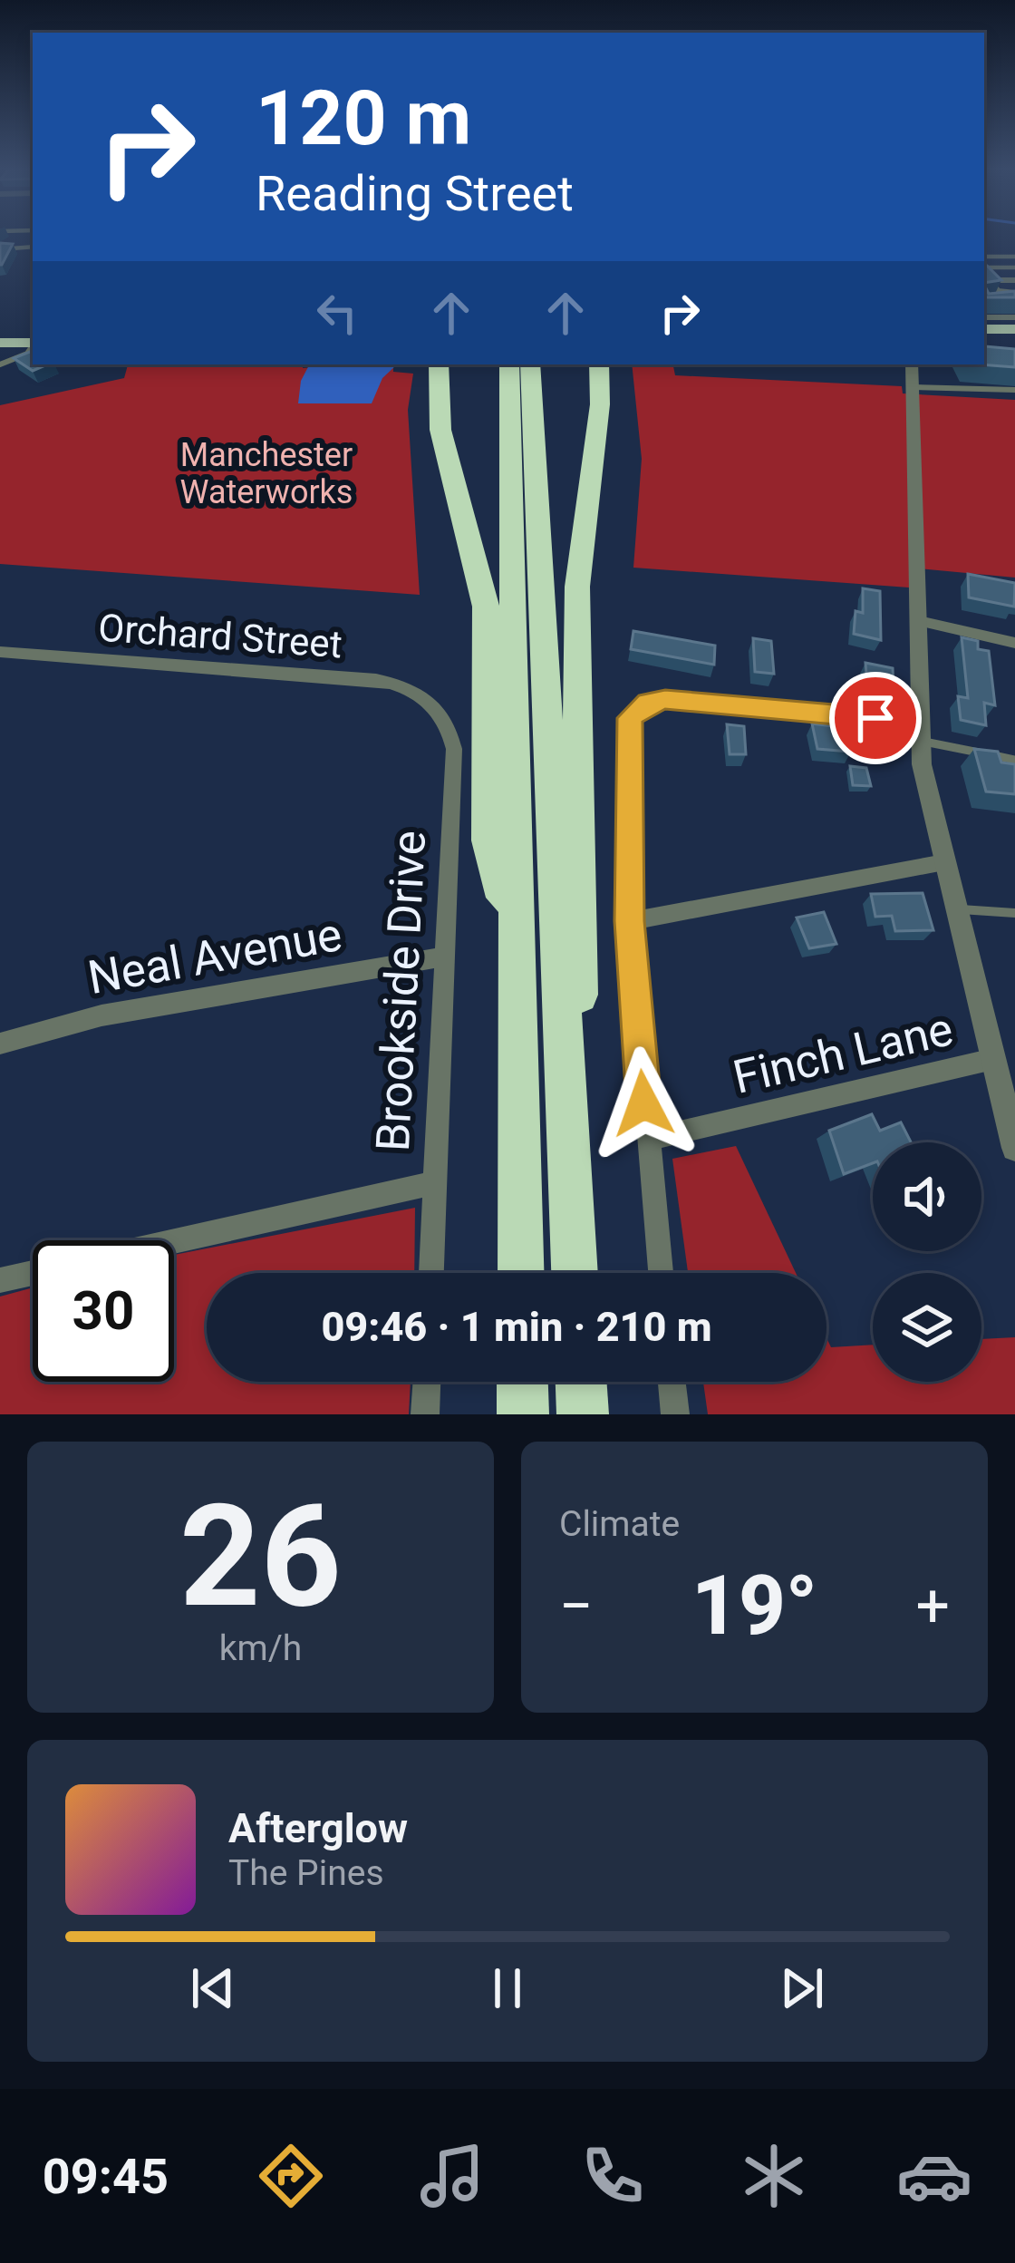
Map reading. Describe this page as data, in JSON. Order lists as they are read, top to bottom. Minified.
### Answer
{"streets":{"street":["Orchard Street","Neal Avenue","Brookside Drive","Finch Lane"]},"crossings":[["Orchard Street","Brookside Drive"],["Neal Avenue","Brookside Drive"]],"parks":["Manchester Waterworks"],"page":{"turn":["120 m","Reading Street"],"limit":"30","trip":"09:46 · 1 min · 210 m","tile":[["26","km/h"],"Climate"],"heat":["−","19°","+"],"song":["Afterglow","The Pines"],"tabs":"09:45"}}
